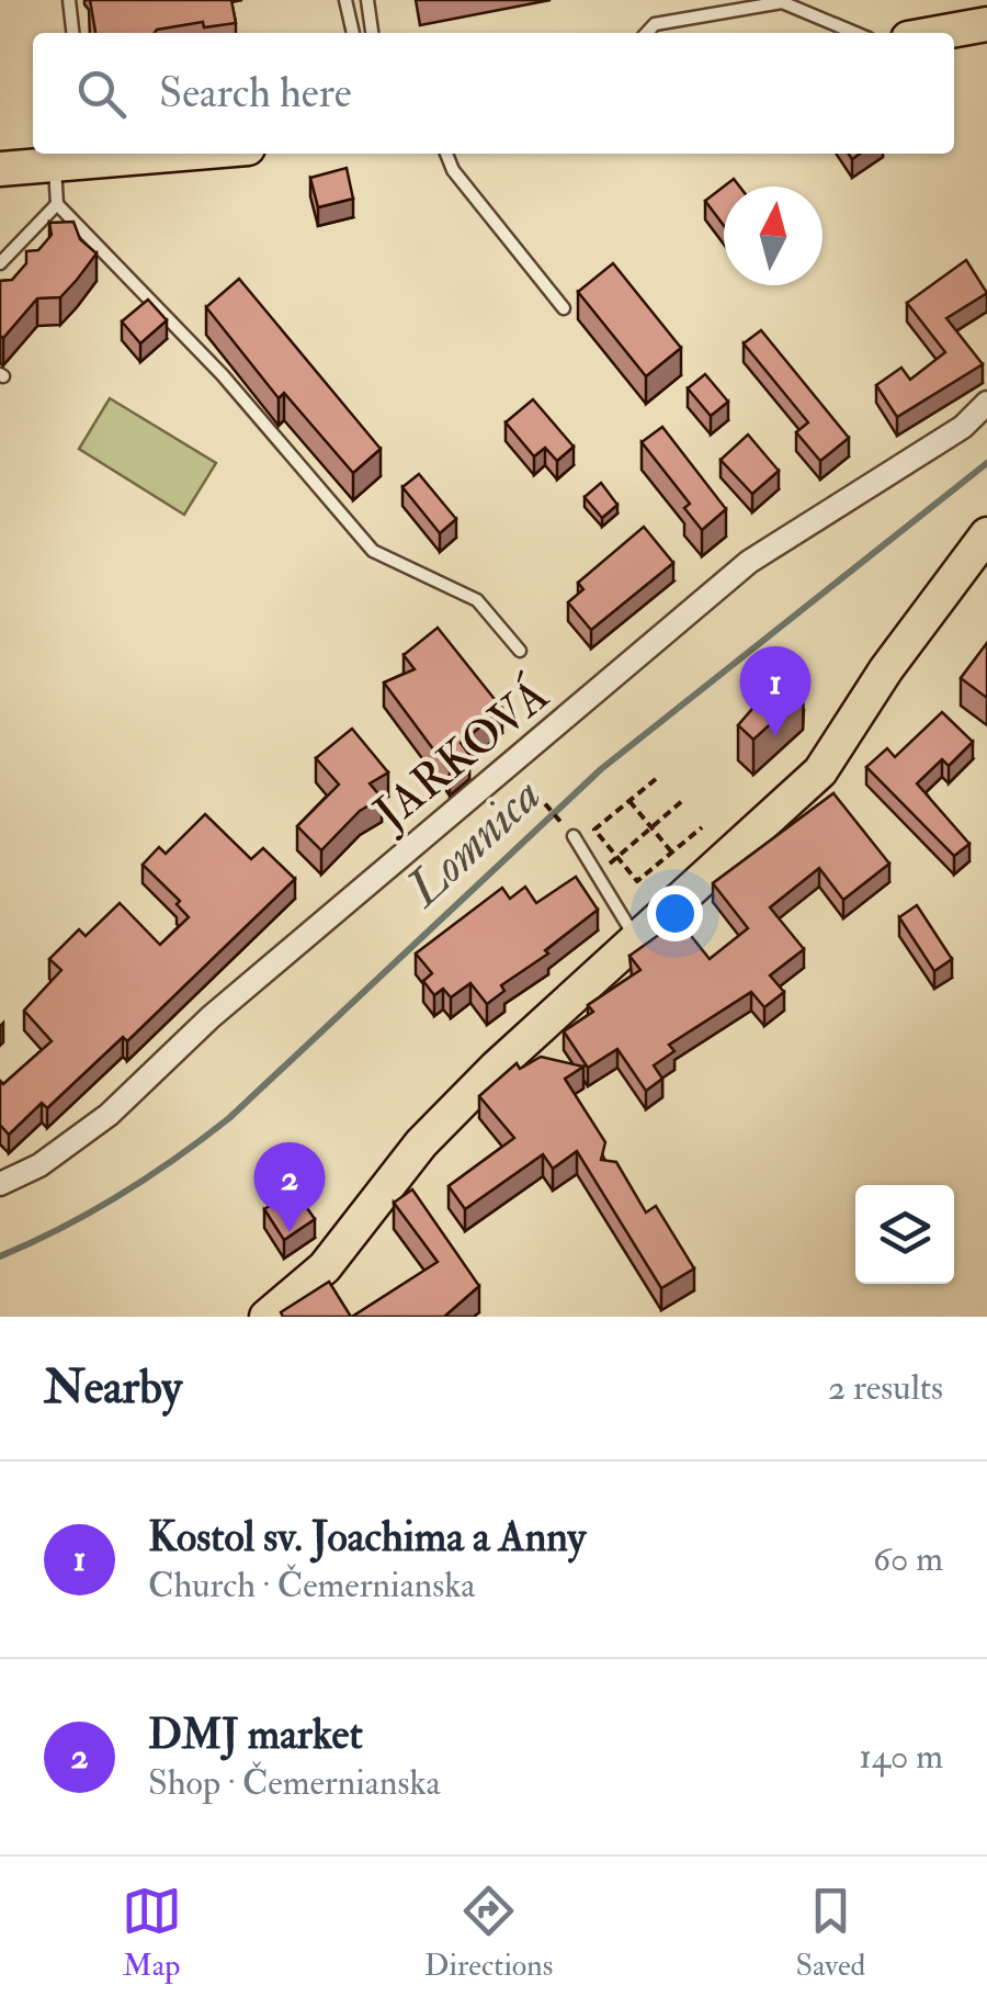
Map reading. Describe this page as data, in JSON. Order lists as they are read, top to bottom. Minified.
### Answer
{"streets":{"street":["JARKOVÁ"]},"water":["Lomnica"],"north":"top","page":{"search":"Search here","pins":["1","2"],"heading":["Nearby","2 results"],"list":[{"mark":"1","name":"Kostol sv. Joachima a Anny","note":"Church · Čemernianska","value":"60 m"},{"mark":"2","name":"DMJ market","note":"Shop · Čemernianska","value":"140 m"}],"nav":["Map","Directions","Saved"]}}
